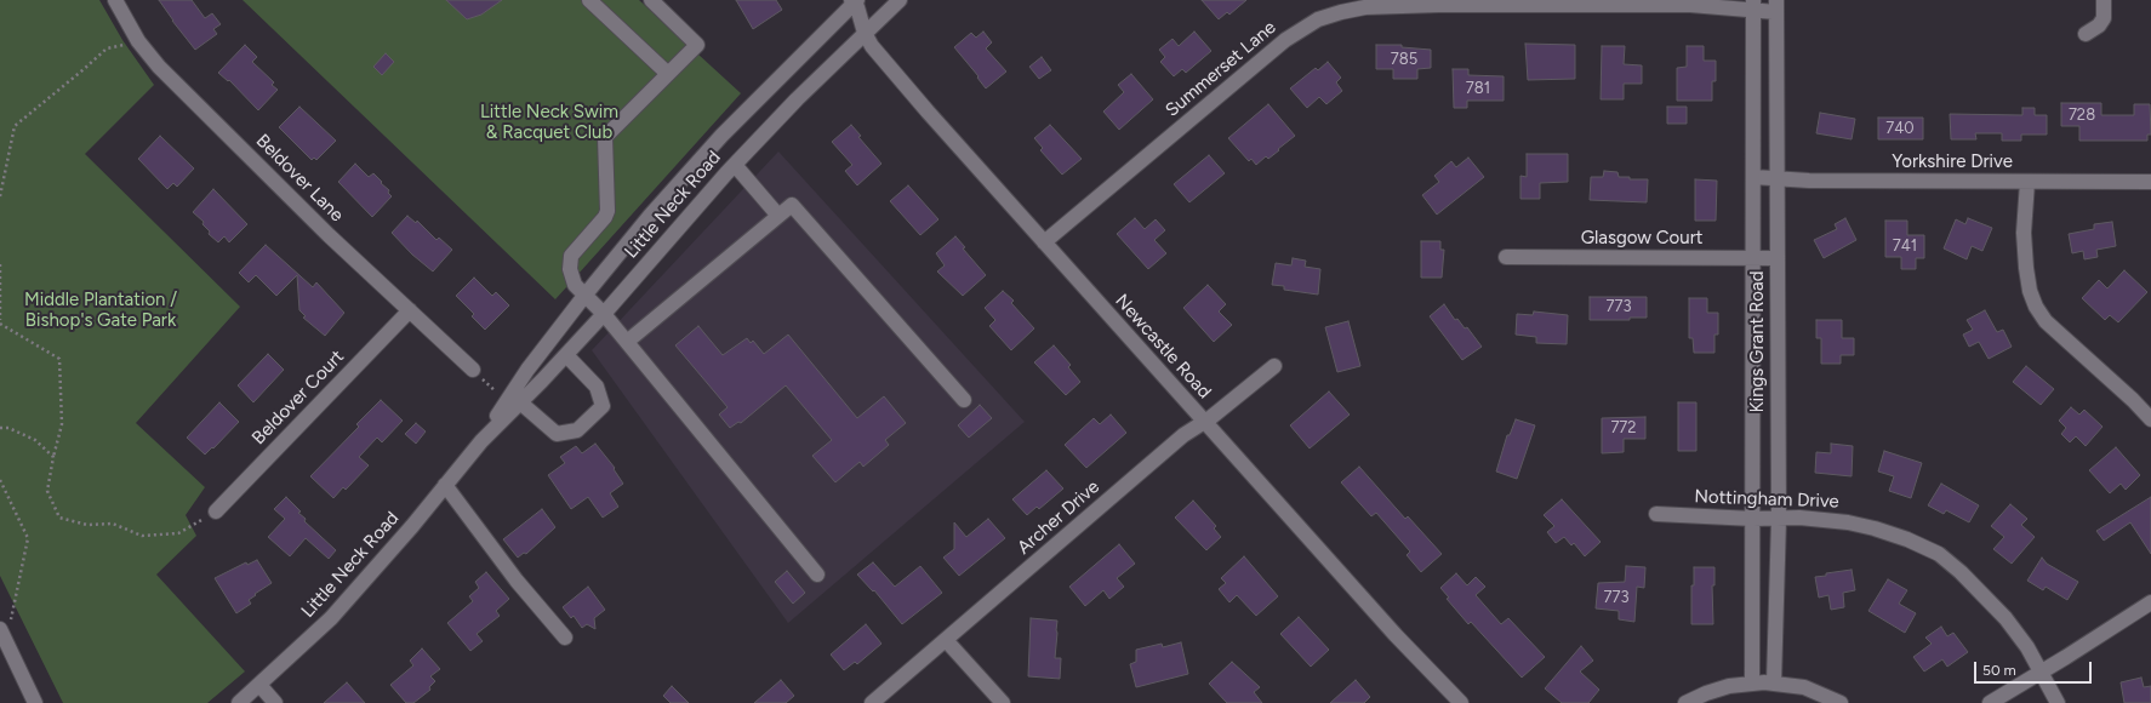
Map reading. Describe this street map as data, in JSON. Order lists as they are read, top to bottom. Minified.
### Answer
{"streets":{"street":["Summerset Lane","Yorkshire Drive","Beldover Lane","Little Neck Road","Glasgow Court","Kings Grant Road","Newcastle Road","Beldover Court","Nottingham Drive","Archer Drive"]},"crossings":[["Summerset Lane","Kings Grant Road"],["Summerset Lane","Newcastle Road"],["Yorkshire Drive","Kings Grant Road"],["Beldover Lane","Beldover Court"],["Little Neck Road","Newcastle Road"],["Glasgow Court","Kings Grant Road"],["Kings Grant Road","Nottingham Drive"],["Newcastle Road","Archer Drive"]],"parks":["Little Neck Swim & Racquet Club","Middle Plantation / Bishop's Gate Park"],"house_numbers":["785","781","728","740","741","773","772","773"],"scale_bar":"50 m"}
